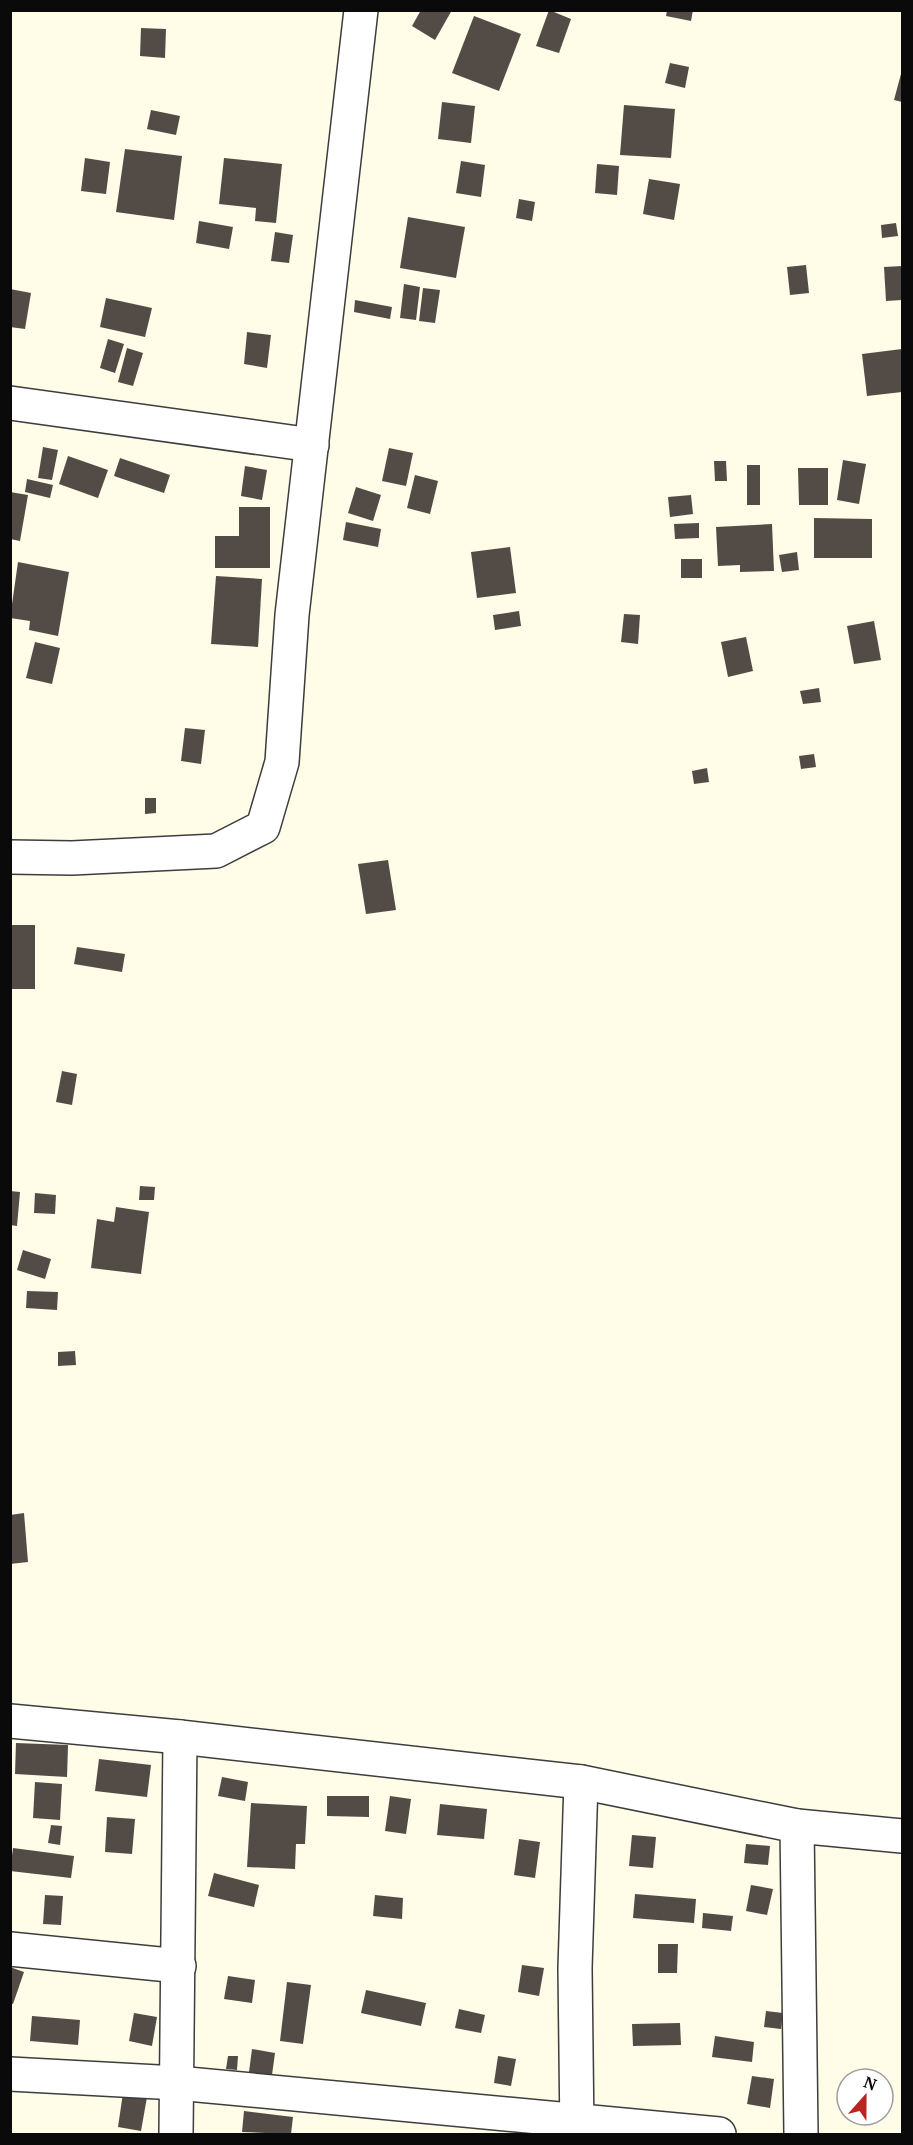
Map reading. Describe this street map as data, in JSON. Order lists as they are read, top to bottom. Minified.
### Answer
{"north":"top"}
